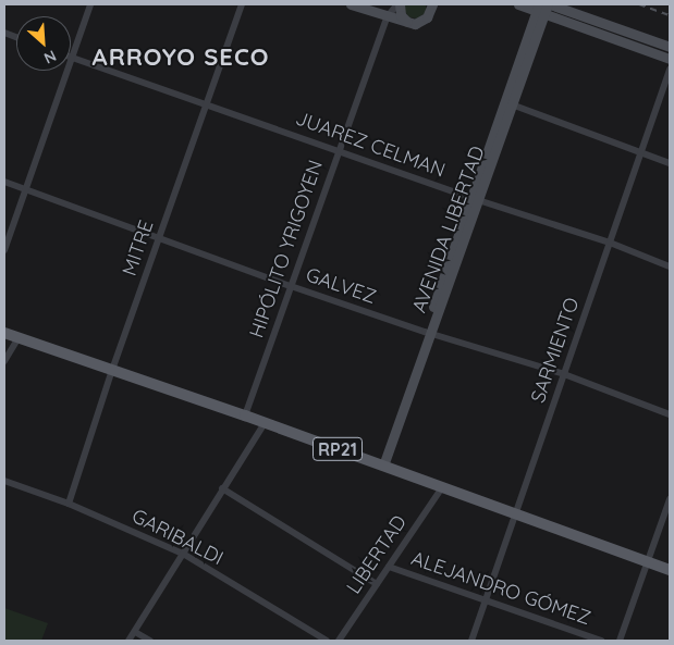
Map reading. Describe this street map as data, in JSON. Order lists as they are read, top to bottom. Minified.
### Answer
{"streets":{"main road":["RP21"],"street":["JUAREZ CELMAN","AVENIDA LIBERTAD","MITRE","HIPÓLITO YRIGOYEN","GALVEZ","SARMIENTO","GARIBALDI","LIBERTAD","ALEJANDRO GÓMEZ"]},"crossings":[["JUAREZ CELMAN","AVENIDA LIBERTAD"],["JUAREZ CELMAN","MITRE"],["JUAREZ CELMAN","HIPÓLITO YRIGOYEN"],["JUAREZ CELMAN","SARMIENTO"],["AVENIDA LIBERTAD","GALVEZ"],["AVENIDA LIBERTAD","RP21"],["MITRE","GALVEZ"],["MITRE","RP21"],["MITRE","GARIBALDI"],["HIPÓLITO YRIGOYEN","GALVEZ"],["HIPÓLITO YRIGOYEN","RP21"],["GALVEZ","SARMIENTO"],["SARMIENTO","RP21"],["SARMIENTO","ALEJANDRO GÓMEZ"],["RP21","LIBERTAD"],["LIBERTAD","ALEJANDRO GÓMEZ"]],"districts":["ARROYO SECO"],"north":"bottom right"}
